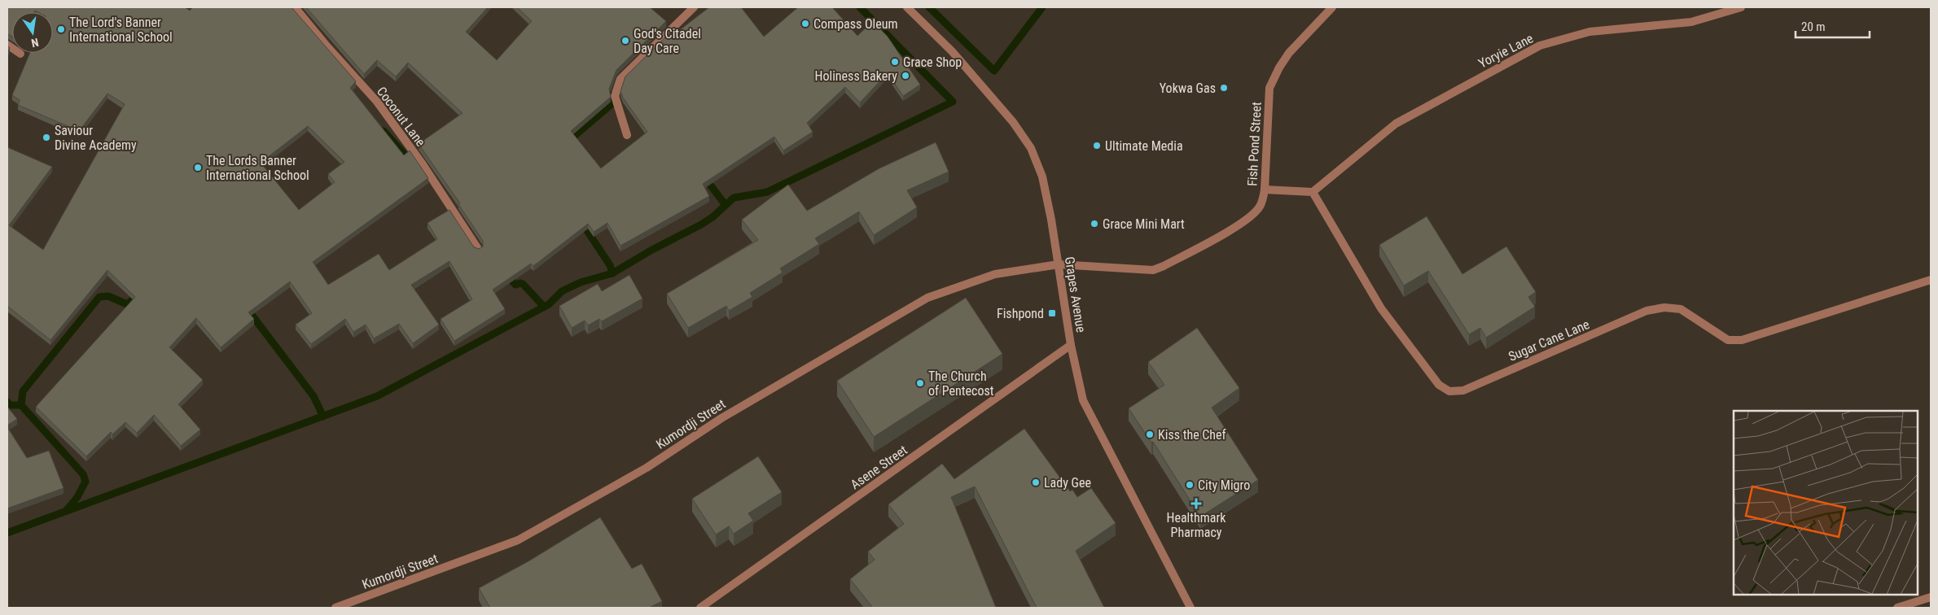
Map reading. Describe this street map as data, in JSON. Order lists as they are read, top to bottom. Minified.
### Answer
{"streets":{"street":["Yoryie Lane","Coconut Lane","Fish Pond Street","Grapes Avenue","Sugar Cane Lane","Kumordji Street","Asene Street"]},"crossings":[["Yoryie Lane","Sugar Cane Lane"],["Fish Pond Street","Grapes Avenue"],["Fish Pond Street","Kumordji Street"],["Grapes Avenue","Kumordji Street"],["Grapes Avenue","Asene Street"]],"places":{"other":["Compass Oleum","The Lord's Banner International School","God's Citadel Day Care","Grace Shop","Holiness Bakery","Yokwa Gas","Saviour Divine Academy","Ultimate Media","The Lords Banner International School","Grace Mini Mart","The Church of Pentecost","Kiss the Chef","Lady Gee","City Migro"],"transit":["Fishpond"],"health":["Healthmark Pharmacy"]},"scale_bar":"20 m","north":"bottom"}
